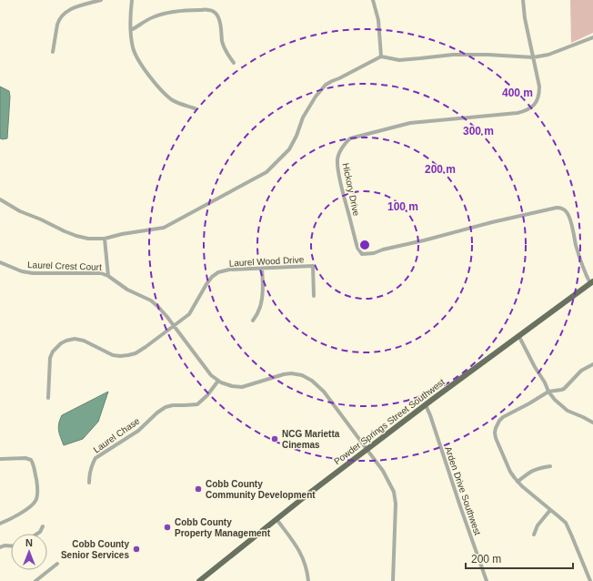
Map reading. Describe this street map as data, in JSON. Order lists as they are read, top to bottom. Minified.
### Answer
{"streets":{"main road":["Powder Springs Street Southwest"],"street":["Hickory Drive","Laurel Wood Drive","Laurel Crest Court","Laurel Chase","Arden Drive Southwest"]},"crossings":[["Hickory Drive","Powder Springs Street Southwest"],["Powder Springs Street Southwest","Arden Drive Southwest"]],"places":["NCG Marietta Cinemas","Cobb County Community Development","Cobb County Property Management","Cobb County Senior Services"],"scale_bar":"200 m","north":"top","rings":["400 m","300 m","200 m","100 m"]}
